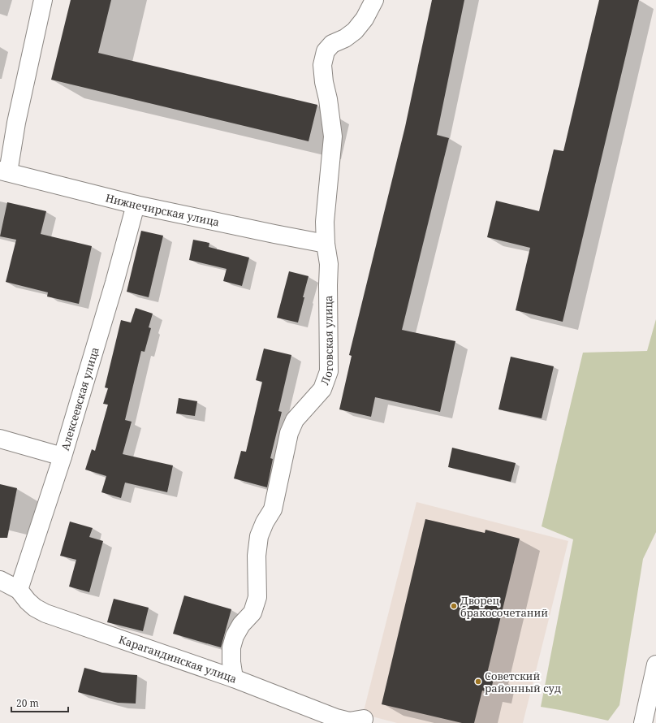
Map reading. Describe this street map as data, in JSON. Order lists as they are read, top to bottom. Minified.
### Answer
{"streets":{"main road":["Нижнечирская улица","Логовская улица","Алексеевская улица","Карагандинская улица"]},"crossings":[["Нижнечирская улица","Логовская улица"],["Нижнечирская улица","Алексеевская улица"],["Логовская улица","Карагандинская улица"],["Алексеевская улица","Карагандинская улица"]],"places":["Дворец бракосочетаний","Советский районный суд"],"scale_bar":"20 m"}
